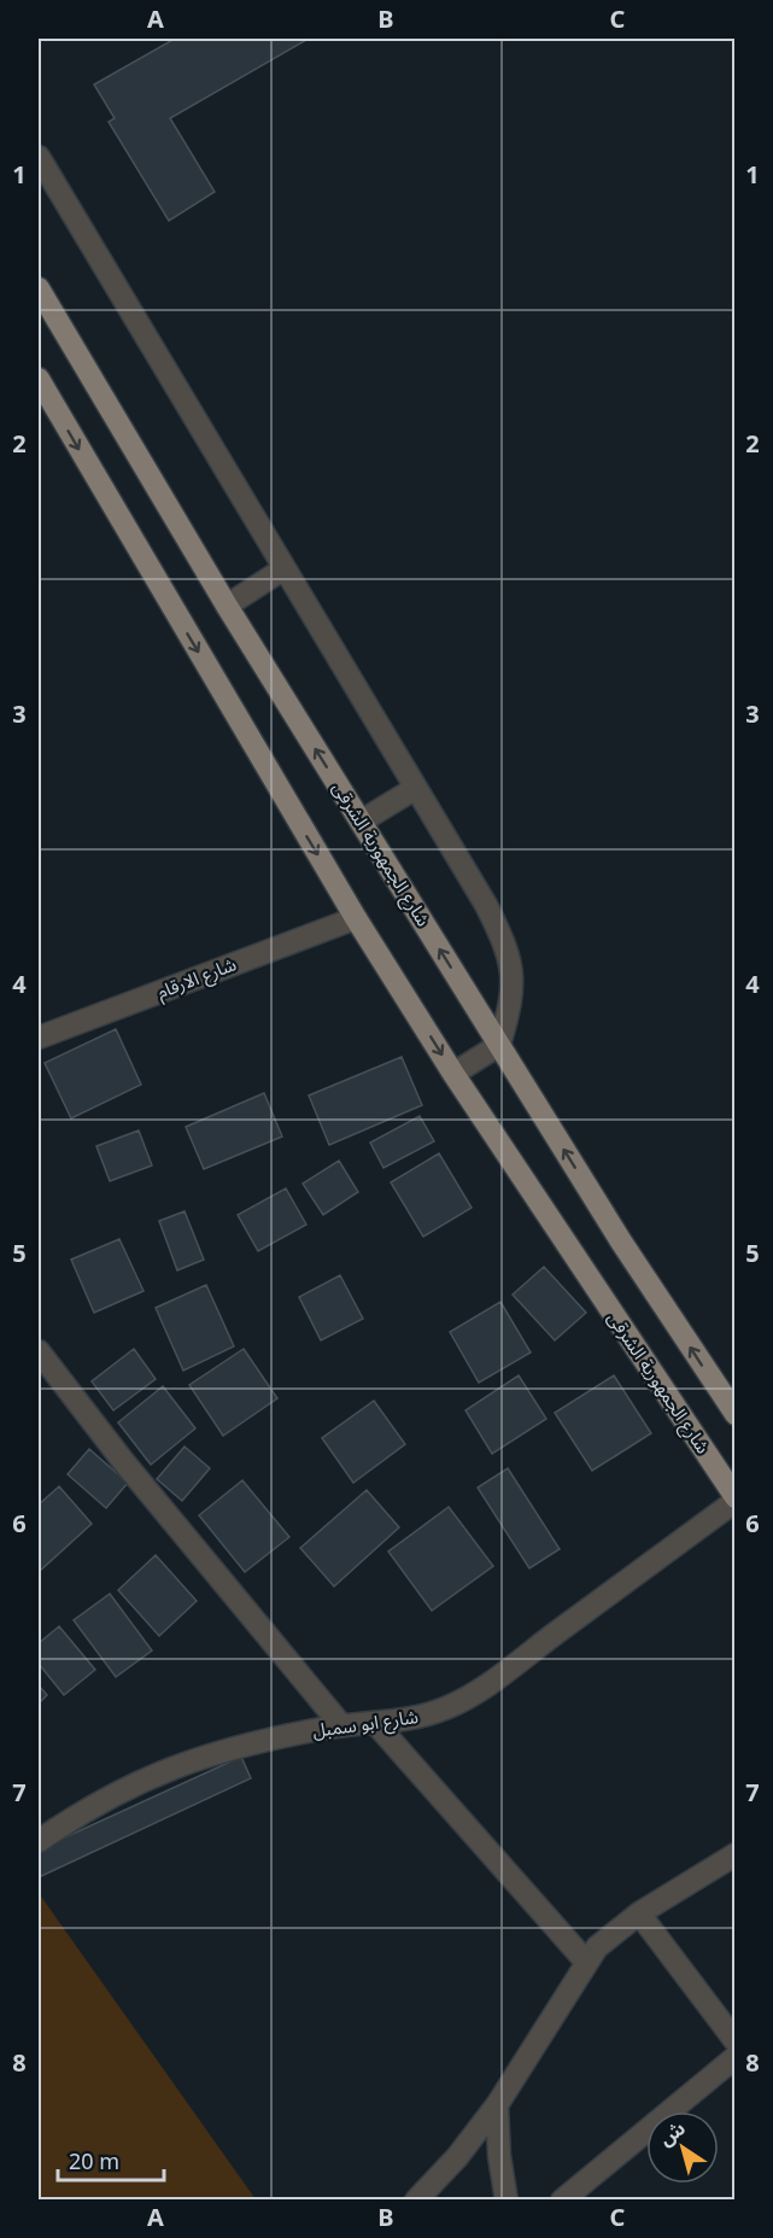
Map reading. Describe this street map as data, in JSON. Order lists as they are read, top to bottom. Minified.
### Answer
{"streets":{"main road":["شارع الجمهورية الشرقى"],"street":["شارع الارقام","شارع ابو سمبل"]},"crossings":[["شارع الجمهورية الشرقى","شارع الارقام"],["شارع الجمهورية الشرقى","شارع ابو سمبل"]],"scale_bar":"20 m","north":"top left","grid":{"columns":["A","B","C"],"rows":["1","2","3","4","5","6","7","8"]}}
